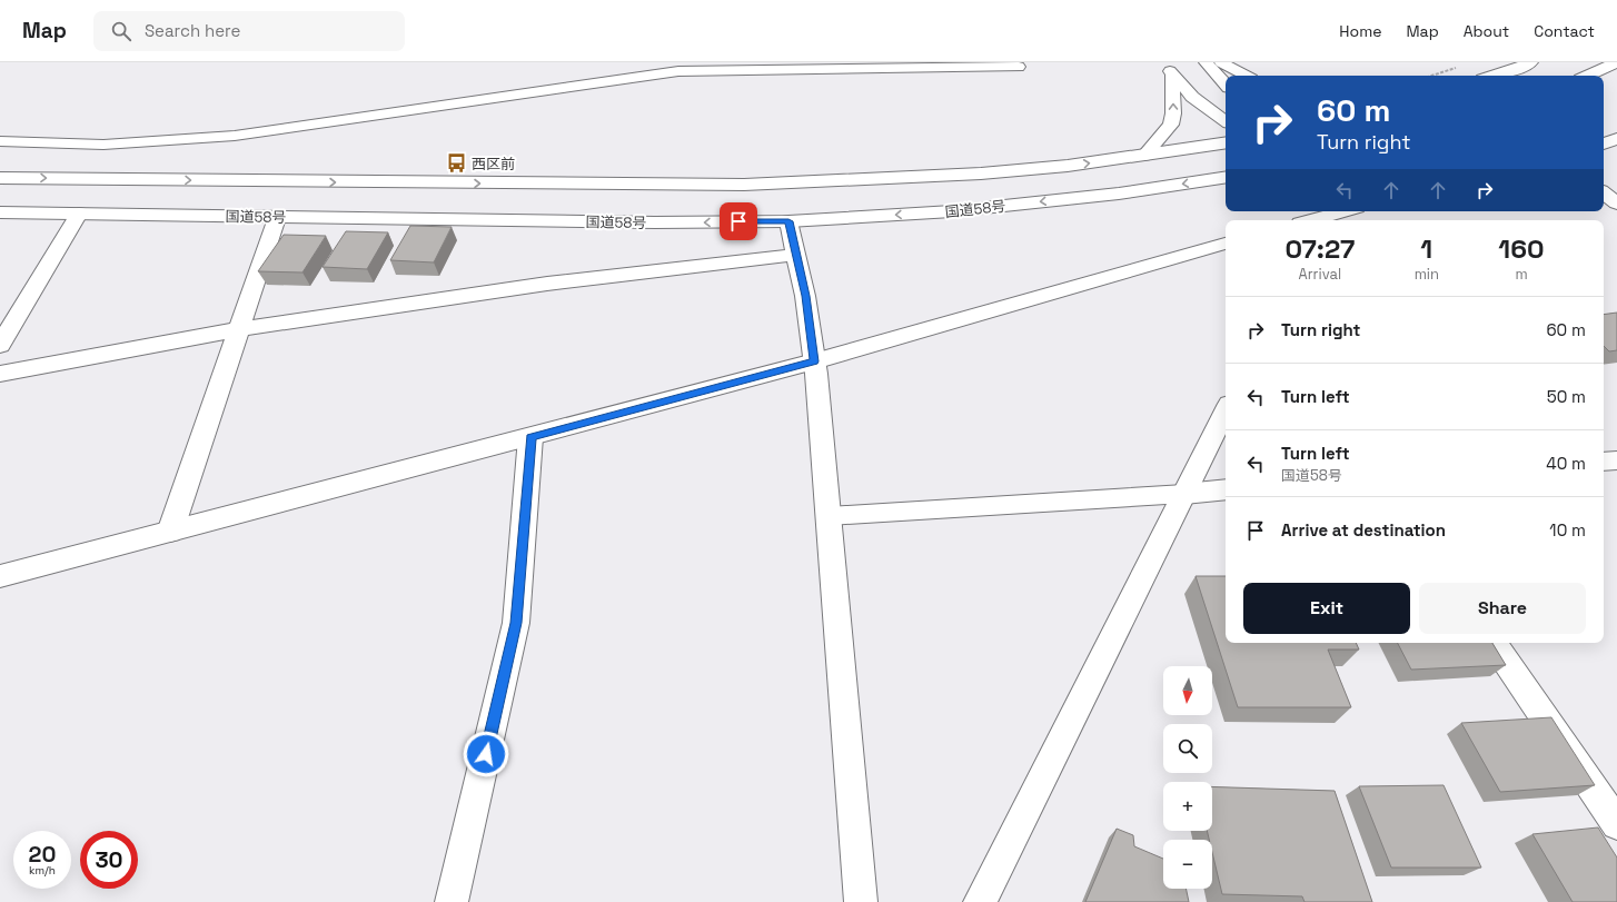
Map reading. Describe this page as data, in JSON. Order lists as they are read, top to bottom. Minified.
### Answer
{"streets":{"main road":["国道58号"]},"places":{"bus stop":["西区前"]},"north":"bottom","page":{"header":"Map","search":"Search here","nav":["Home","Map","About","Contact"],"turn":["60 m","Turn right"],"eta":["07:27","Arrival","1","min","160","m"],"list":[{"name":"Turn right","value":"60 m"},{"name":"Turn left","value":"50 m"},{"name":"Turn left","note":"国道58号","value":"40 m"},{"name":"Arrive at destination","value":"10 m"}],"buttons":["Exit","Share"],"map_buttons":["+","−"],"speed":"20 km/h","limit":"30"}}
